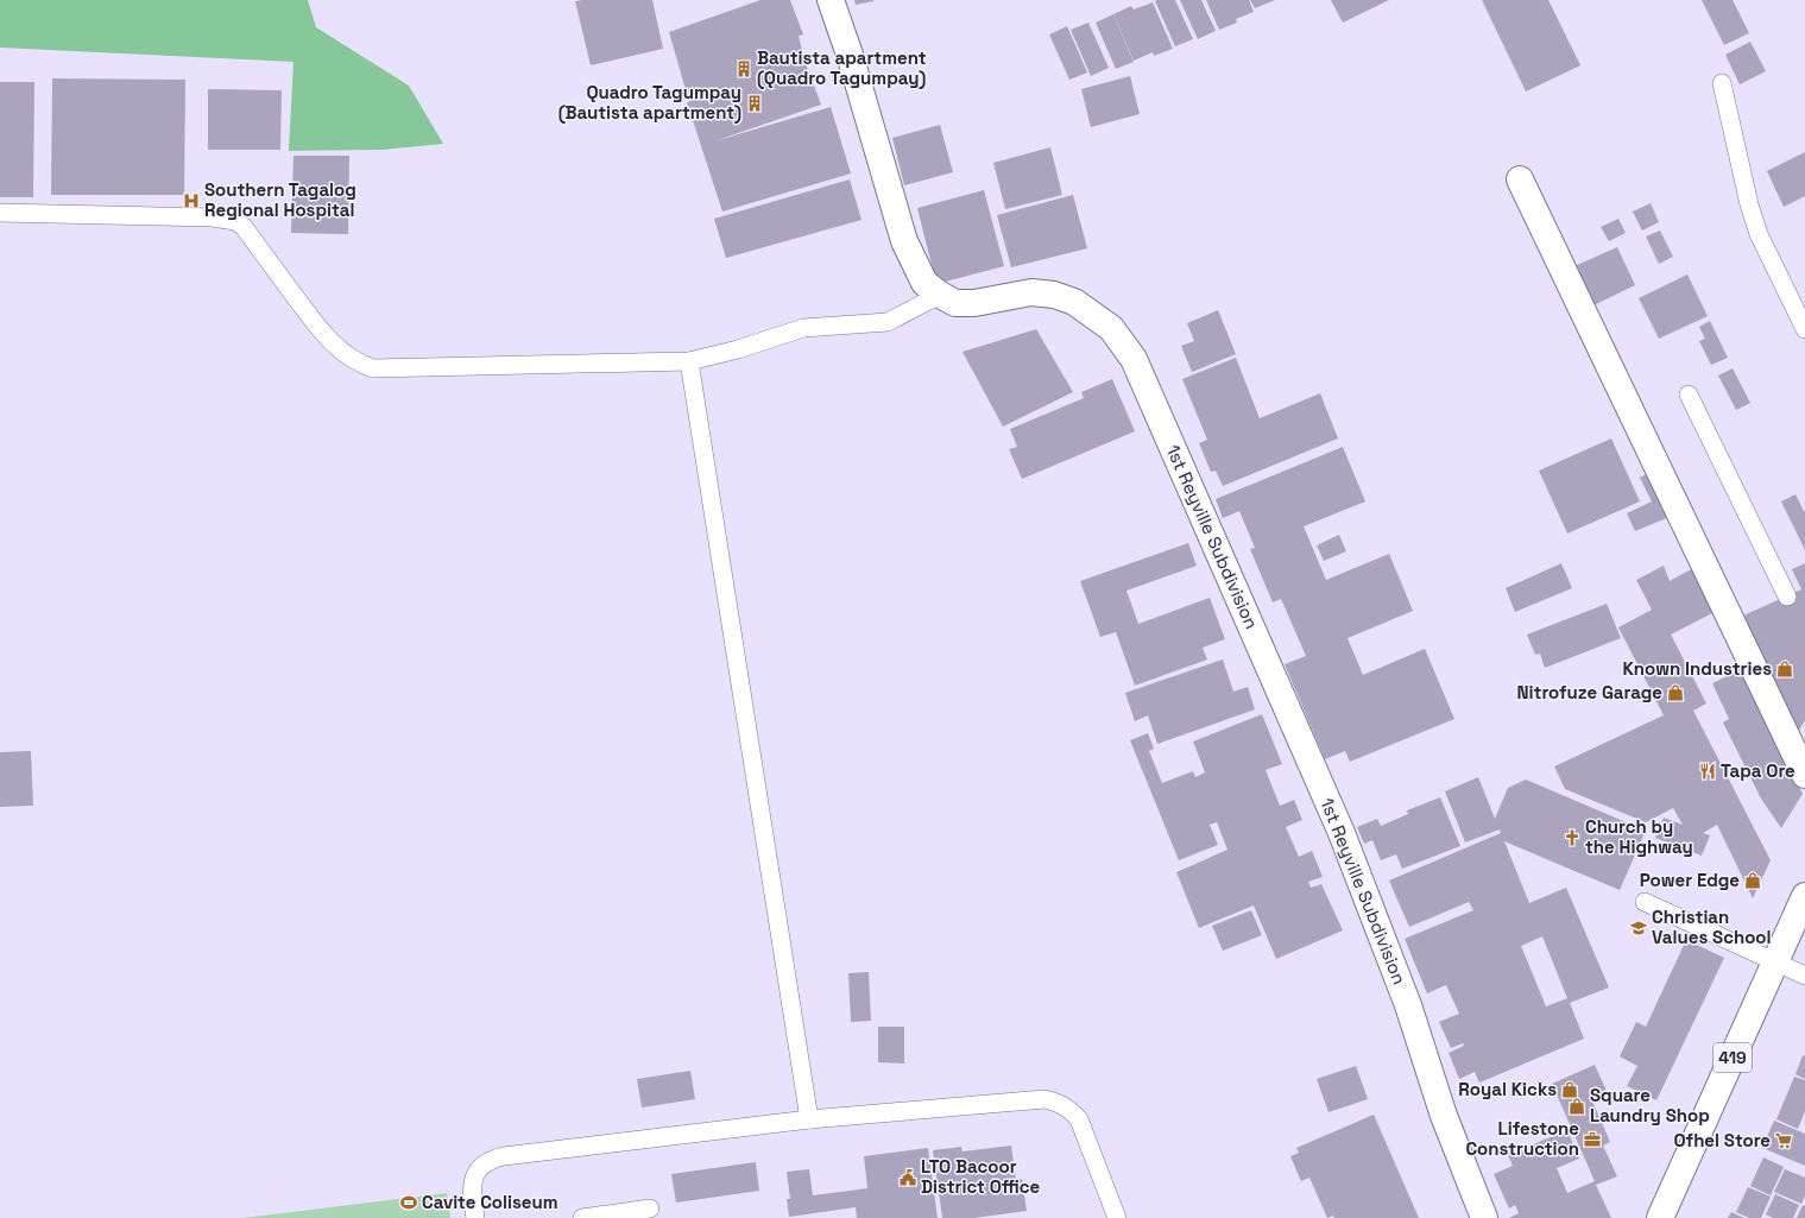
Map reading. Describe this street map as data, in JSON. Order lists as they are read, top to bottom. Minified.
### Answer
{"streets":{"main road":["1st Reyville Subdivision","419"]},"places":{"building":["Bautista apartment (Quadro Tagumpay)","Quadro Tagumpay (Bautista apartment)"],"hospital":["Southern Tagalog Regional Hospital"],"shop":["Known Industries","Nitrofuze Garage","Power Edge","Royal Kicks","Square Laundry Shop"],"restaurant":["Tapa Ore"],"church":["Church by the Highway"],"school or university":["Christian Values School"],"office":["Lifestone Construction"],"supermarket":["Ofhel Store"],"public building":["LTO Bacoor District Office"],"sports":["Cavite Coliseum"]}}
